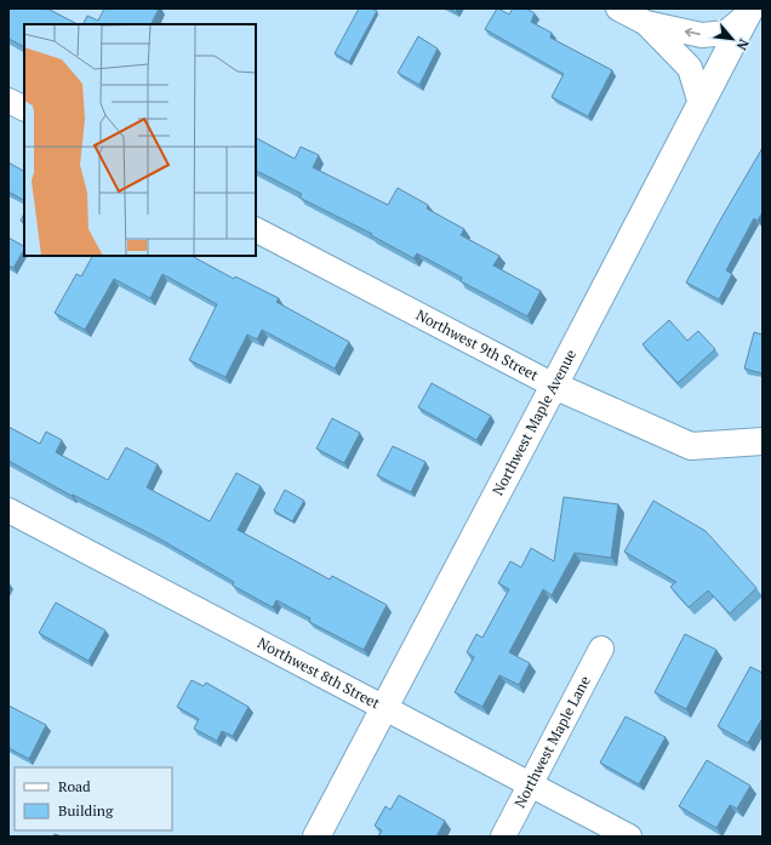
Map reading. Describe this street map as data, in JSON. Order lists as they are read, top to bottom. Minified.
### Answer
{"streets":{"main road":["Northwest 9th Street","Northwest Maple Avenue"],"street":["Northwest 8th Street","Northwest Maple Lane"]},"crossings":[["Northwest 9th Street","Northwest Maple Avenue"],["Northwest Maple Avenue","Northwest 8th Street"],["Northwest 8th Street","Northwest Maple Lane"]],"legend":["Road","Building"],"north":"bottom right"}
